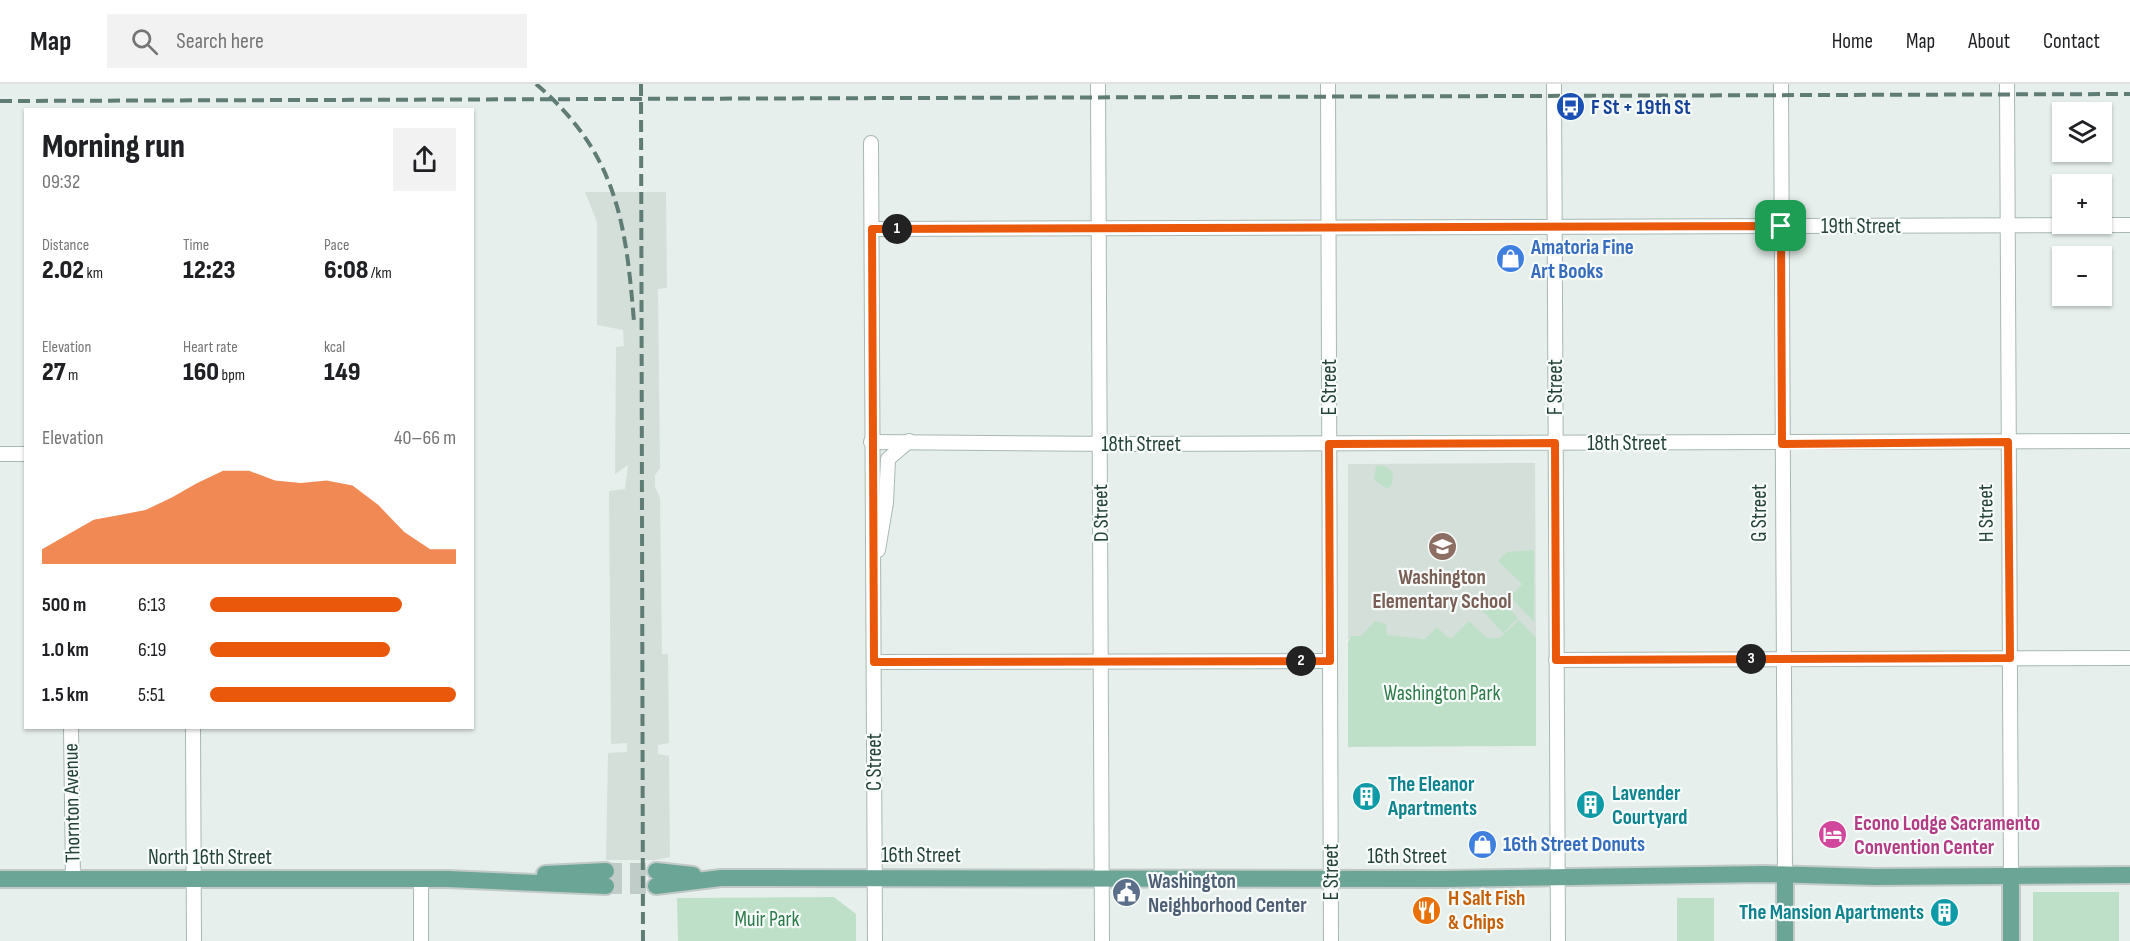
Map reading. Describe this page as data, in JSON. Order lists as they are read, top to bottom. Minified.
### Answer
{"streets":{"main road":["G Street","H Street","16th Street","North 16th Street"],"street":["19th Street","E Street","F Street","18th Street","D Street","C Street","Thornton Avenue"]},"crossings":[["19th Street","E Street"],["19th Street","F Street"],["19th Street","D Street"],["19th Street","G Street"],["19th Street","H Street"],["19th Street","C Street"],["E Street","18th Street"],["E Street","16th Street"],["F Street","18th Street"],["F Street","16th Street"],["18th Street","D Street"],["18th Street","G Street"],["18th Street","H Street"],["18th Street","C Street"],["D Street","16th Street"],["G Street","16th Street"],["H Street","16th Street"],["C Street","16th Street"],["Thornton Avenue","North 16th Street"]],"parks":["Washington Park","Muir Park"],"places":{"bus stop":["F St + 19th St"],"shop":["Amatoria Fine Art Books","16th Street Donuts"],"school or university":["Washington Elementary School"],"building":["The Eleanor Apartments","Lavender Courtyard","The Mansion Apartments"],"hotel":["Econo Lodge Sacramento Convention Center"],"public building":["Washington Neighborhood Center"],"restaurant":["H Salt Fish & Chips"]},"page":{"header":"Map","search":"Search here","nav":["Home","Map","About","Contact"],"map_buttons":["+","−"],"heading":["Morning run","09:32"],"stats":[["Distance","2.02 km"],["Time","12:23"],["Pace","6:08 /km"],["Elevation","27 m"],["Heart rate","160 bpm"],["kcal","149"]],"pins":["1","3","2"],"chart":["Elevation","40–66 m"],"list":[{"name":"500 m","note":"6:13"},{"name":"1.0 km","note":"6:19"},{"name":"1.5 km","note":"5:51"}]}}
